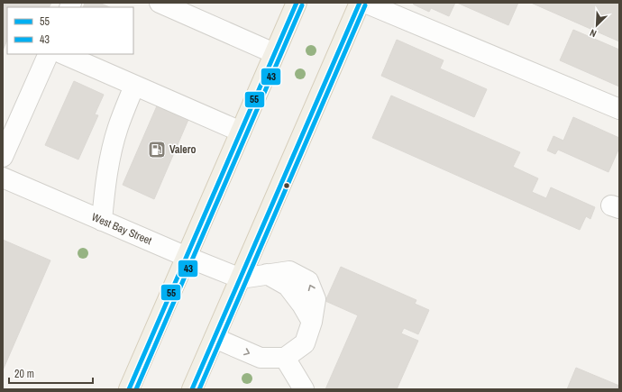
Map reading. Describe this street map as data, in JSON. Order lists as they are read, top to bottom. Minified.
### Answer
{"streets":{"street":["West Bay Street"]},"places":{"fuel station":["Valero"]},"lines":["transit line 55","transit line 43"],"legend":["55","43"],"scale_bar":"20 m","north":"bottom left"}
